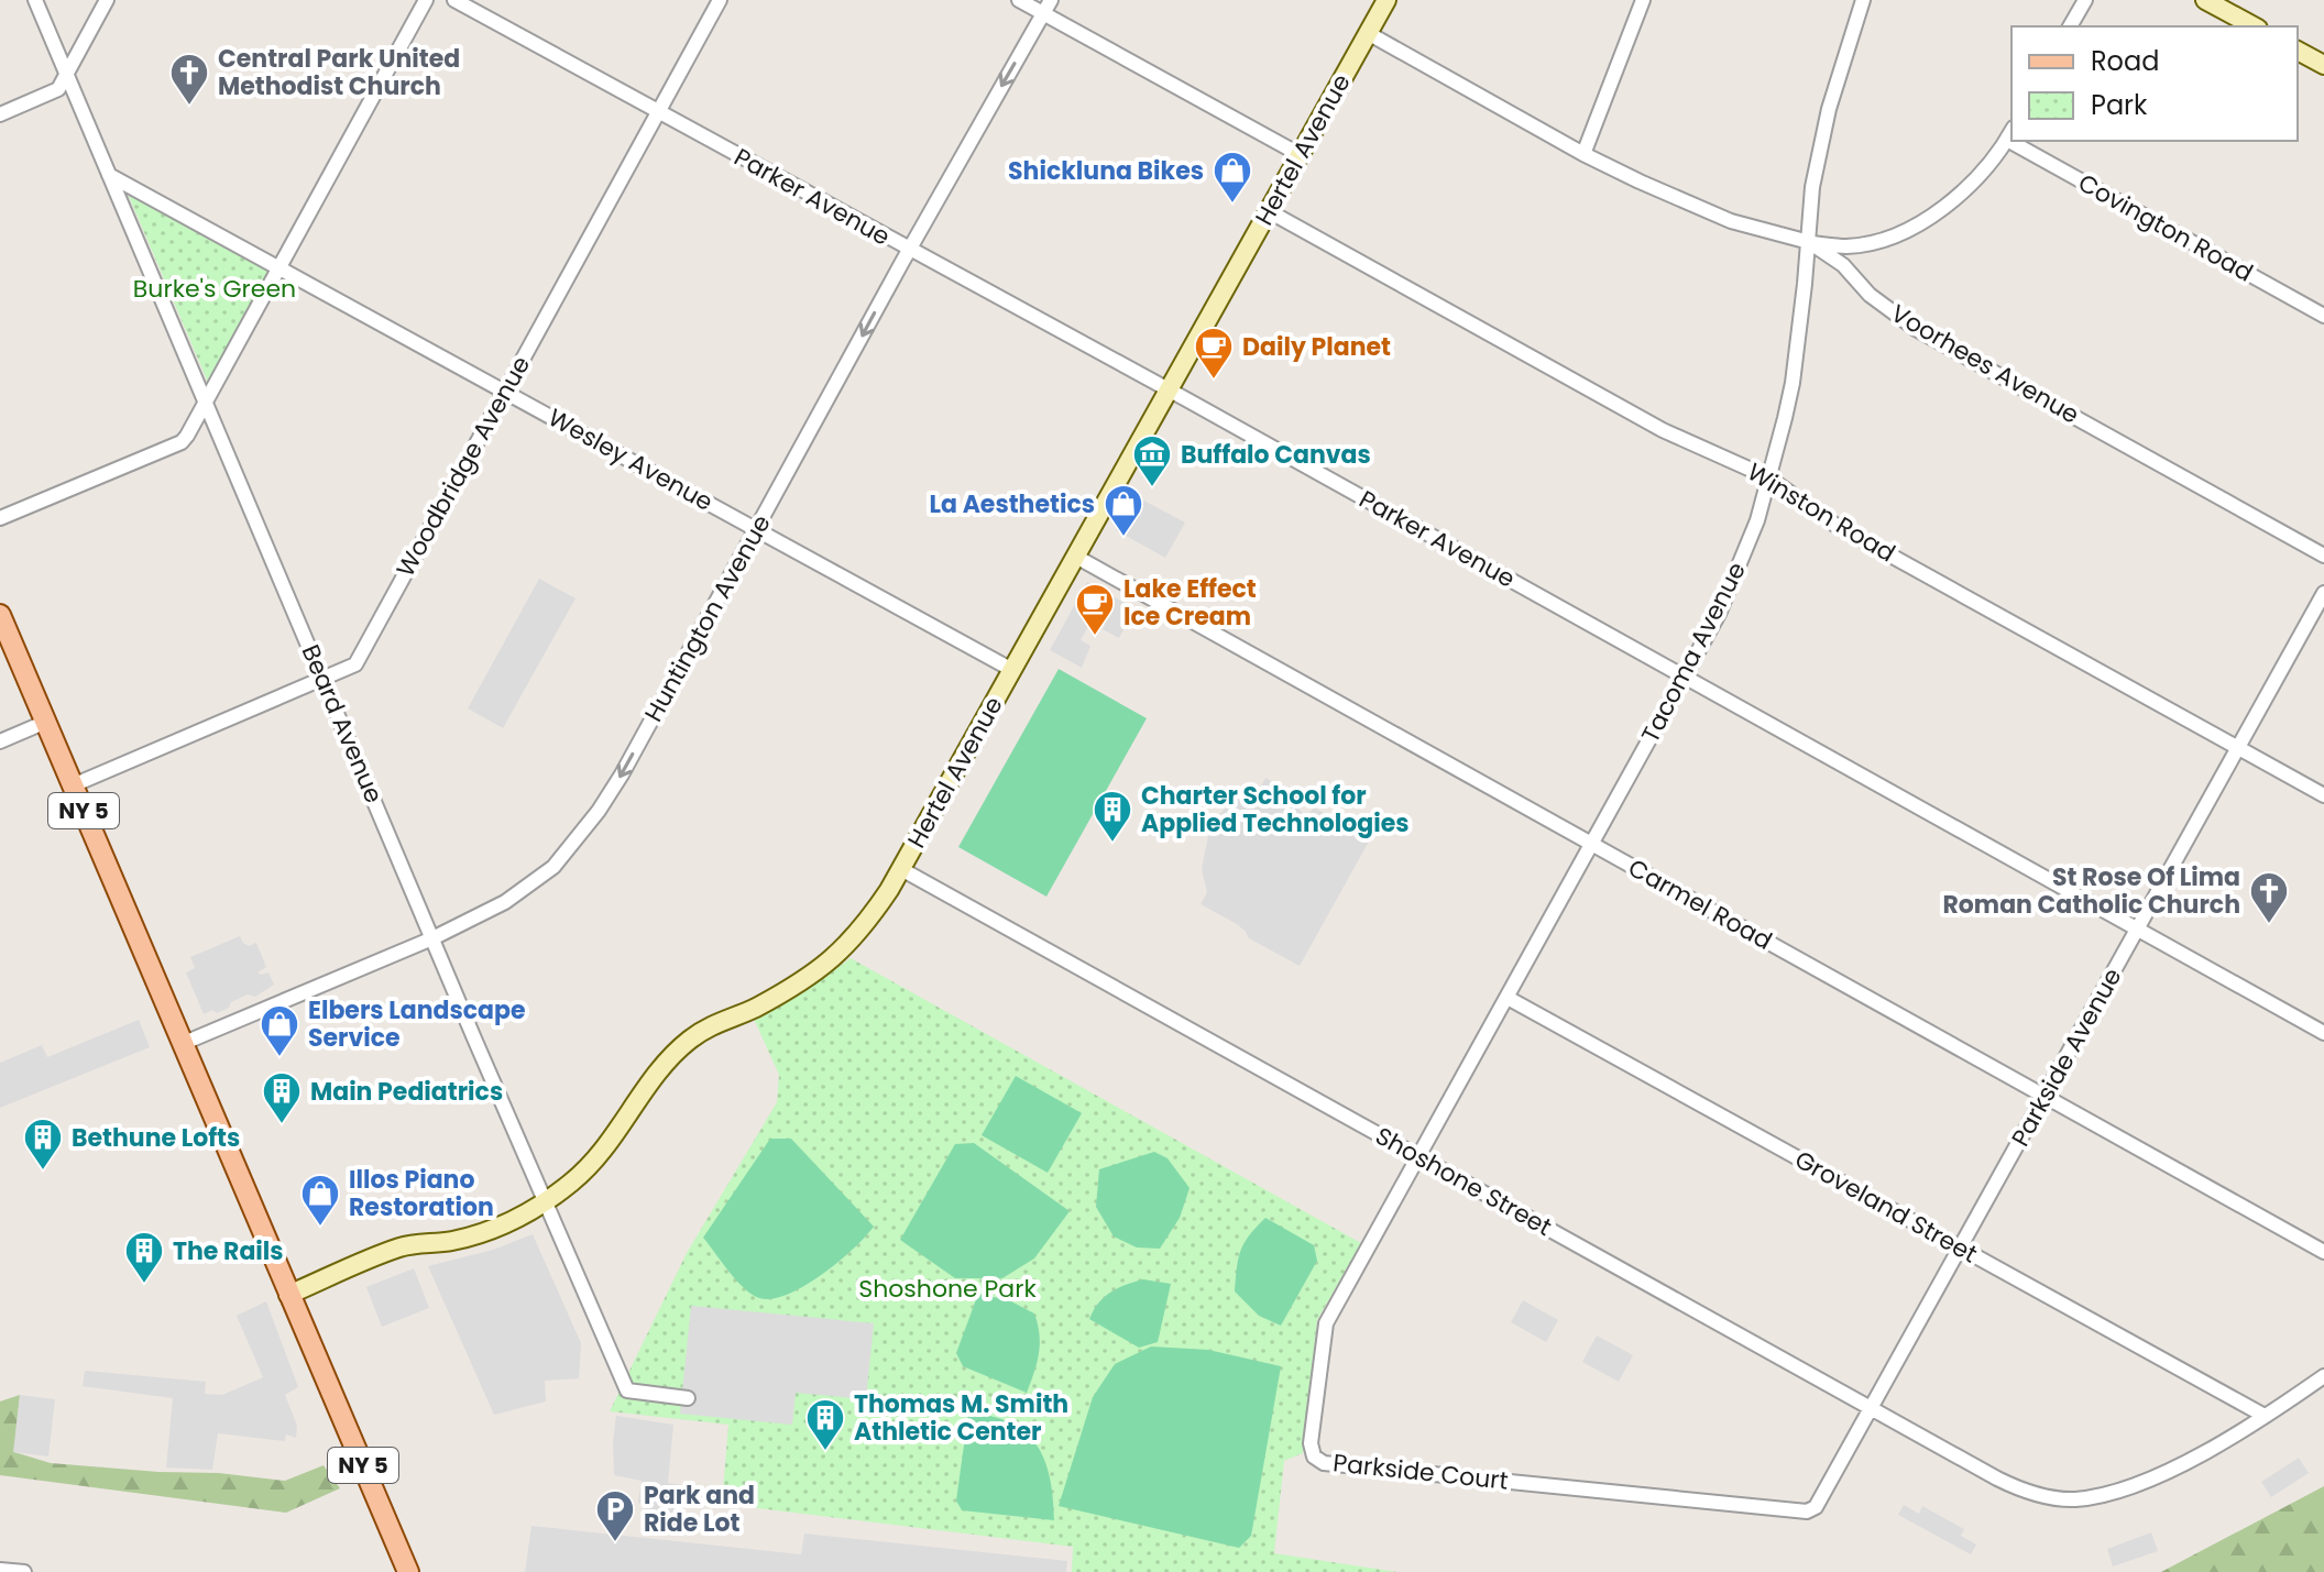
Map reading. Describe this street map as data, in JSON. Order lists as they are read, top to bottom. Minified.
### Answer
{"streets":{"main road":["NY 5"],"street":["Hertel Avenue","Parker Avenue","Covington Road","Voorhees Avenue","Wesley Avenue","Woodbridge Avenue","Winston Road","Huntington Avenue","Tacoma Avenue","Beard Avenue","Carmel Road","Parkside Avenue","Shoshone Street","Groveland Street","Parkside Court"]},"crossings":[["Hertel Avenue","Parker Avenue"],["Hertel Avenue","Voorhees Avenue"],["Hertel Avenue","Wesley Avenue"],["Hertel Avenue","Winston Road"],["Hertel Avenue","Beard Avenue"],["Hertel Avenue","NY 5"],["Hertel Avenue","Carmel Road"],["Hertel Avenue","Shoshone Street"],["Parker Avenue","Woodbridge Avenue"],["Parker Avenue","Huntington Avenue"],["Parker Avenue","Tacoma Avenue"],["Parker Avenue","Parkside Avenue"],["Voorhees Avenue","Tacoma Avenue"],["Wesley Avenue","Woodbridge Avenue"],["Wesley Avenue","Huntington Avenue"],["Wesley Avenue","Beard Avenue"],["Woodbridge Avenue","Beard Avenue"],["Woodbridge Avenue","NY 5"],["Winston Road","Tacoma Avenue"],["Winston Road","Parkside Avenue"],["Huntington Avenue","Beard Avenue"],["Huntington Avenue","NY 5"],["Tacoma Avenue","Carmel Road"],["Tacoma Avenue","Shoshone Street"],["Tacoma Avenue","Groveland Street"],["Tacoma Avenue","Parkside Court"],["Carmel Road","Parkside Avenue"],["Parkside Avenue","Shoshone Street"],["Parkside Avenue","Groveland Street"],["Parkside Avenue","Parkside Court"],["Shoshone Street","Groveland Street"],["Shoshone Street","Parkside Court"]],"one_way":["Huntington Avenue"],"parks":["Burke's Green","Shoshone Park"],"places":{"church":["Central Park United Methodist Church","St Rose Of Lima Roman Catholic Church"],"shop":["Shickluna Bikes","La Aesthetics","Elbers Landscape Service","Illos Piano Restoration"],"cafe":["Daily Planet","Lake Effect Ice Cream"],"museum":["Buffalo Canvas"],"building":["Charter School for Applied Technologies","Main Pediatrics","Bethune Lofts","The Rails","Thomas M. Smith Athletic Center"],"parking":["Park and Ride Lot"]},"legend":["Road","Park"]}
